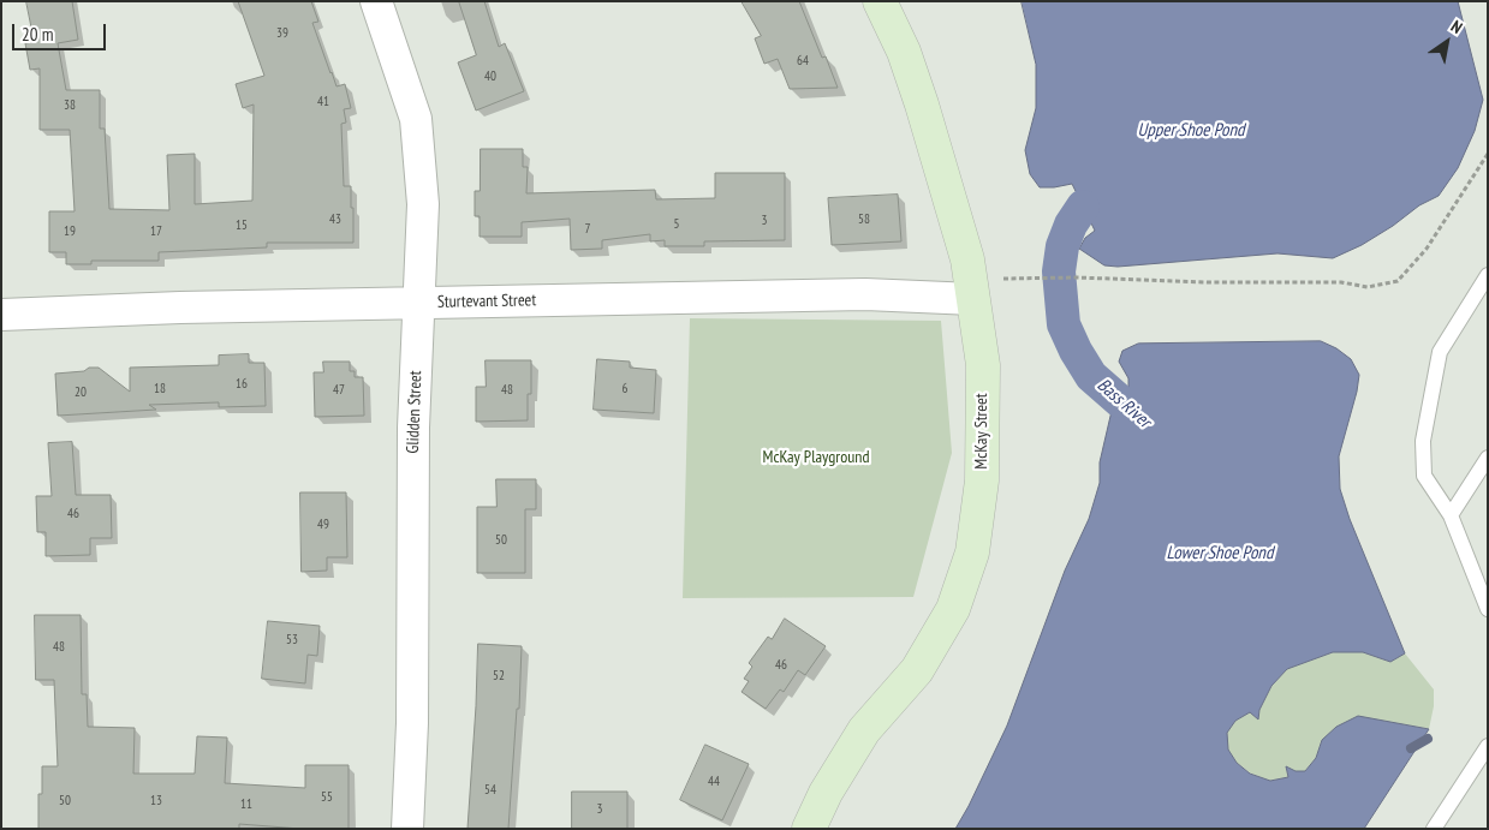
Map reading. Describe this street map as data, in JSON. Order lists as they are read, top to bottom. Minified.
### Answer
{"streets":{"main road":["McKay Street"],"street":["Sturtevant Street","Glidden Street"]},"crossings":[["Sturtevant Street","Glidden Street"],["Sturtevant Street","McKay Street"]],"water":["Upper Shoe Pond","Bass River","Lower Shoe Pond"],"parks":["McKay Playground"],"house_numbers":["39","64","40","41","38","43","58","3","5","15","7","19","17","16","18","6","47","48","20","46","49","50","53","48","46","52","44","54","55","50","13","11","3"],"scale_bar":"20 m","north":"top right"}
